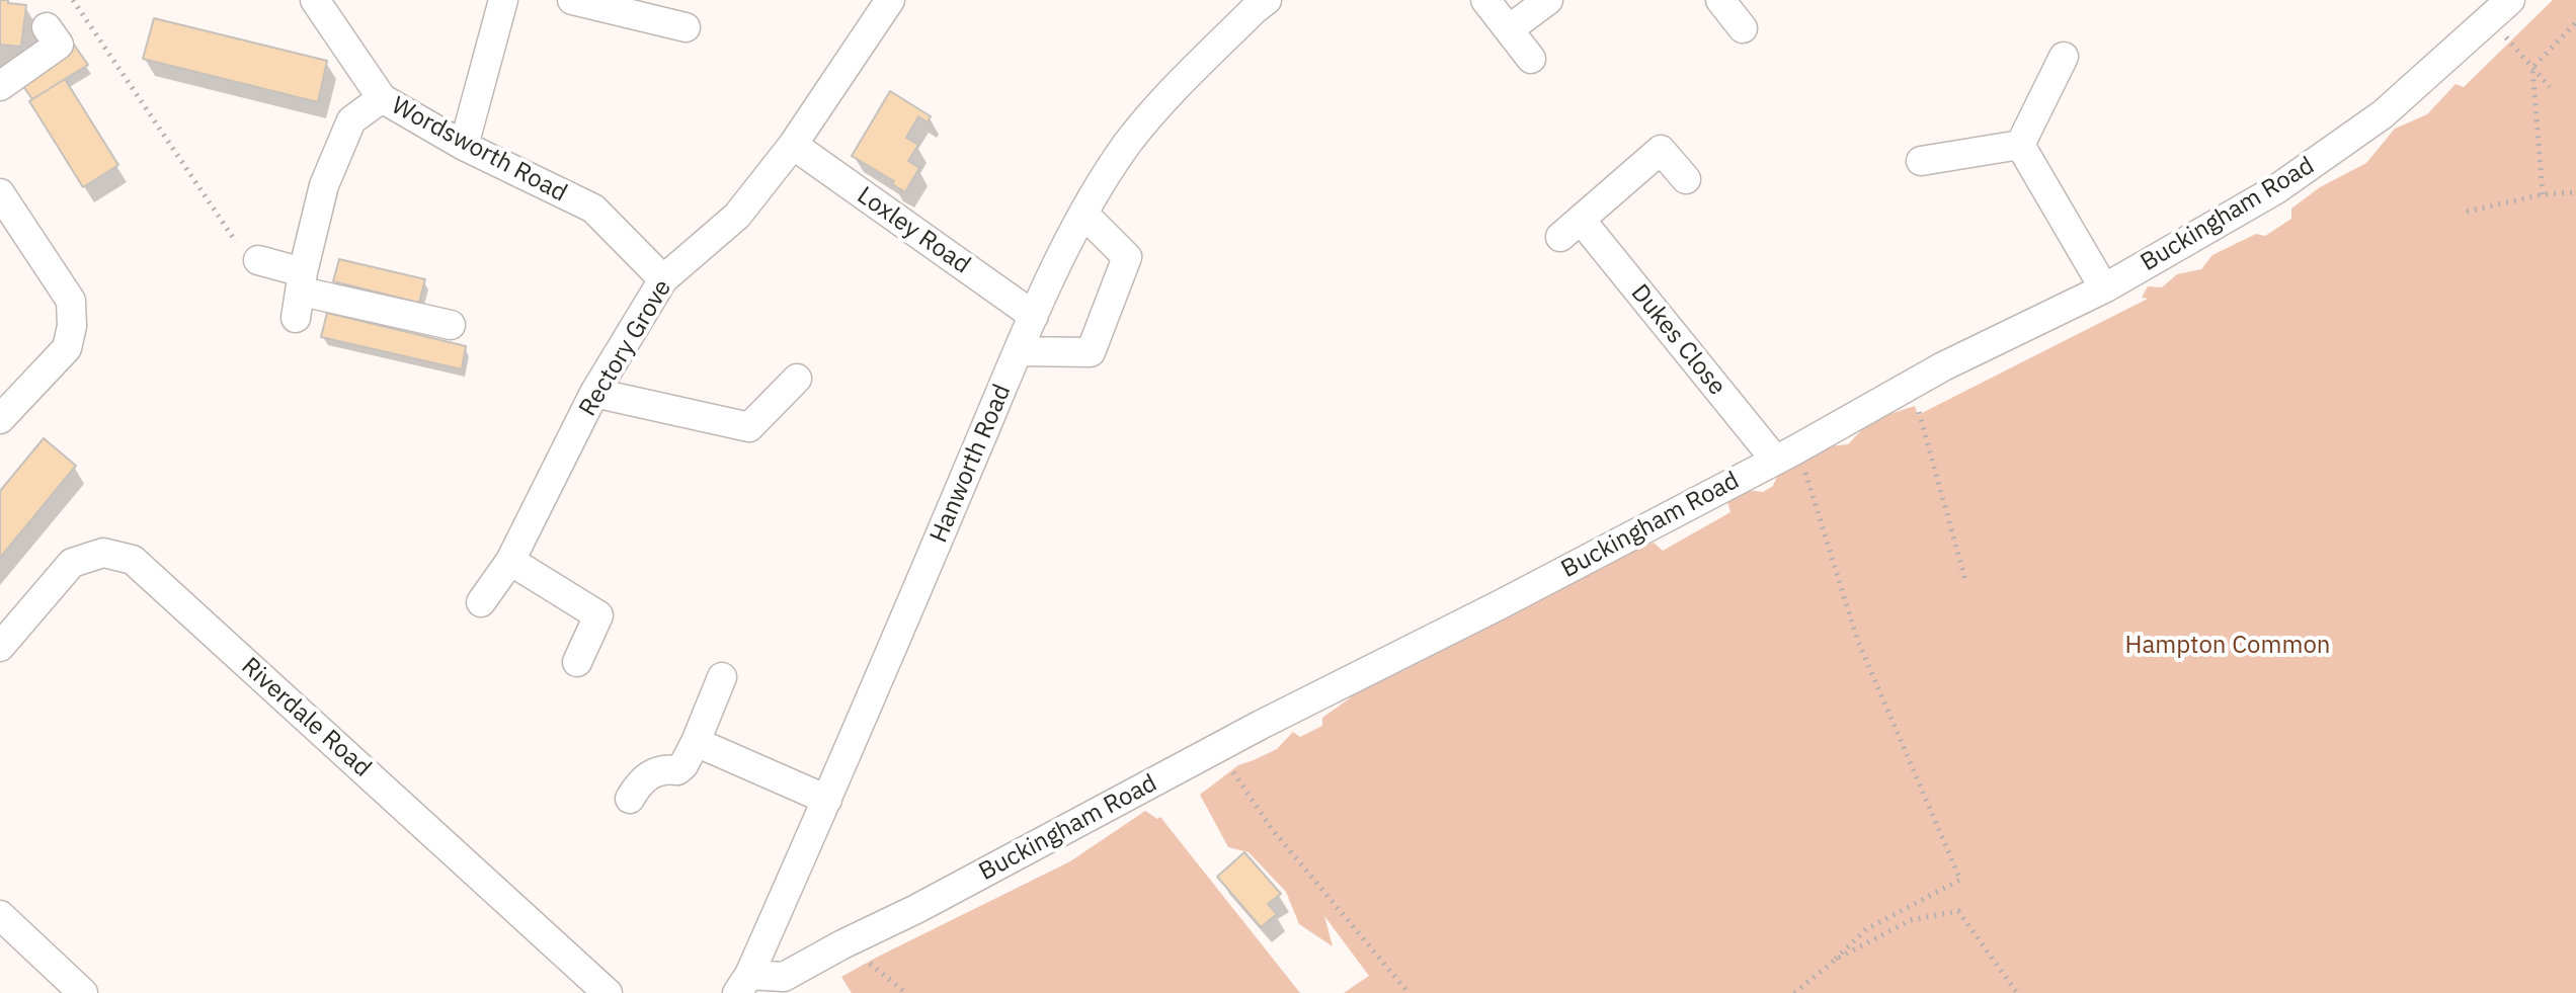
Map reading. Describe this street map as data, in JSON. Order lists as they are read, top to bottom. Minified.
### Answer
{"streets":{"street":["Wordsworth Road","Buckingham Road","Loxley Road","Dukes Close","Rectory Grove","Hanworth Road","Riverdale Road"]},"crossings":[["Wordsworth Road","Rectory Grove"],["Buckingham Road","Dukes Close"],["Buckingham Road","Hanworth Road"],["Loxley Road","Rectory Grove"],["Loxley Road","Hanworth Road"]],"parks":["Hampton Common"]}
